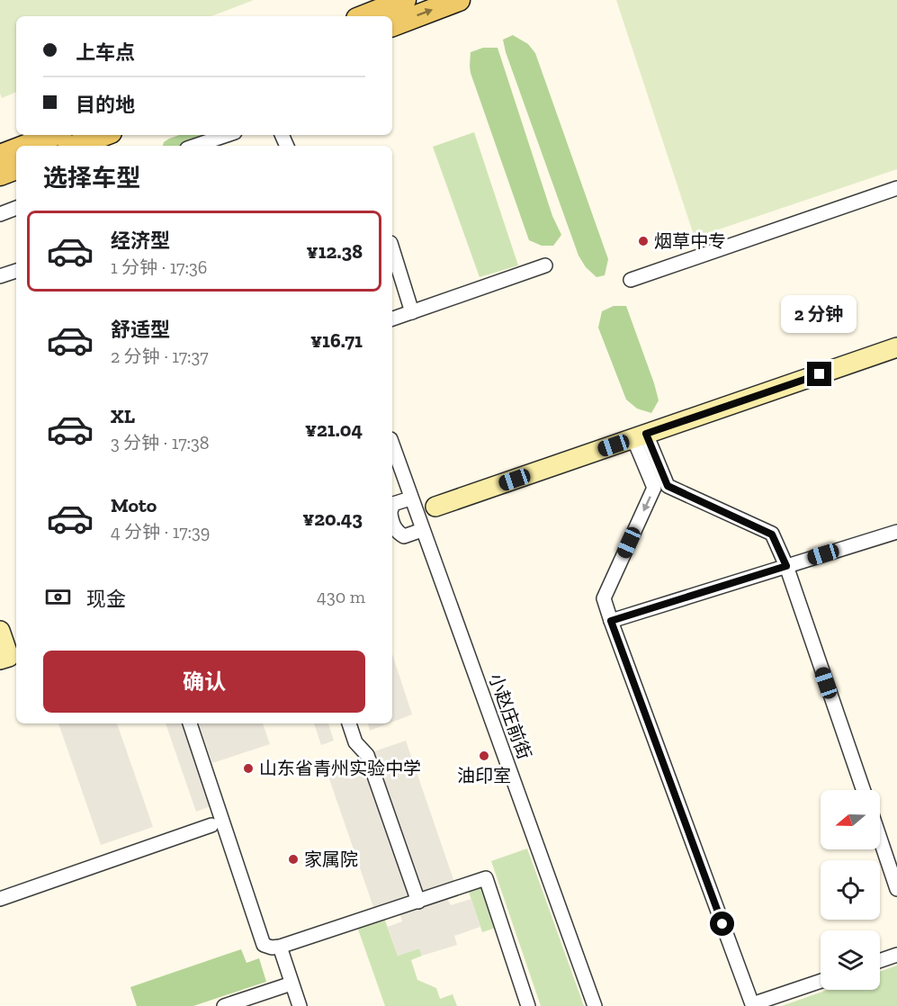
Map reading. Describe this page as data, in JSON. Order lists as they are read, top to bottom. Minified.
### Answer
{"streets":{"street":["小赵庄前街"]},"places":["烟草中专","油印室","山东省青州实验中学","家属院"],"north":"left","page":{"banner":["上车点","目的地"],"heading":"选择车型","list":[{"name":"经济型","note":"1 分钟 · 17:36","value":"¥12.38"},{"name":"舒适型","note":"2 分钟 · 17:37","value":"¥16.71"},{"name":"XL","note":"3 分钟 · 17:38","value":"¥21.04"},{"name":"Moto","note":"4 分钟 · 17:39","value":"¥20.43"}],"bubble":"2 分钟","pay":["现金","430 m"],"buttons":"确认"}}
